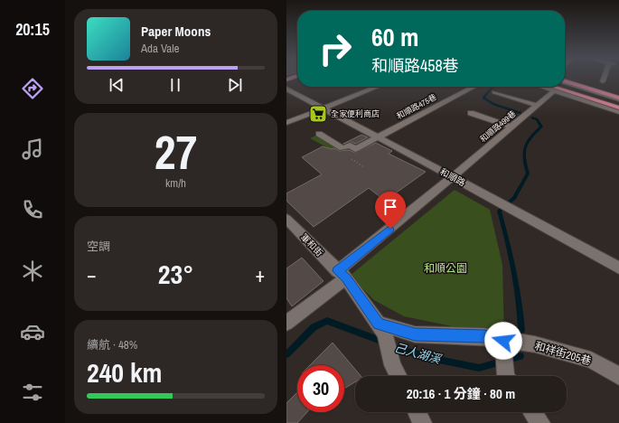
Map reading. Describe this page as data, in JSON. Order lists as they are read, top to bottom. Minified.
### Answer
{"streets":{"street":["和順路475巷","和順路499巷","和順路","軍和街","和祥街205巷"]},"crossings":[["和順路475巷","和順路"],["和順路499巷","和順路"],["和順路499巷","軍和街"]],"water":["己人湖溪"],"parks":["和順公園"],"places":{"supermarket":["全家便利商店"]},"page":{"tabs":"20:15","turn":["60 m","和順路458巷"],"song":["Paper Moons","Ada Vale"],"tile":[["27","km/h"],"空調",["續航 · 48%","240 km"]],"heat":["−","23°","+"],"limit":"30","trip":"20:16 · 1 分鐘 · 80 m"}}
